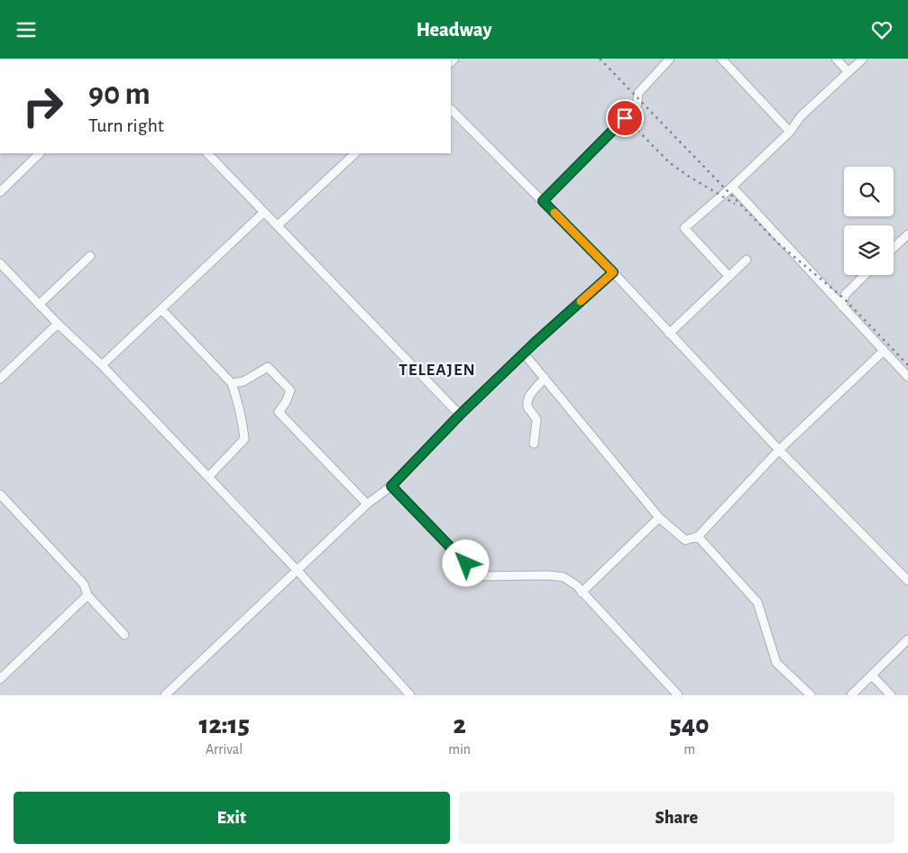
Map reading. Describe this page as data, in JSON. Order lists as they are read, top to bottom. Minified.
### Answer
{"districts":["TELEAJEN"],"page":{"header":"Headway","turn":["90 m","Turn right"],"eta":["12:15","Arrival","2","min","540","m"],"buttons":["Exit","Share"]}}
